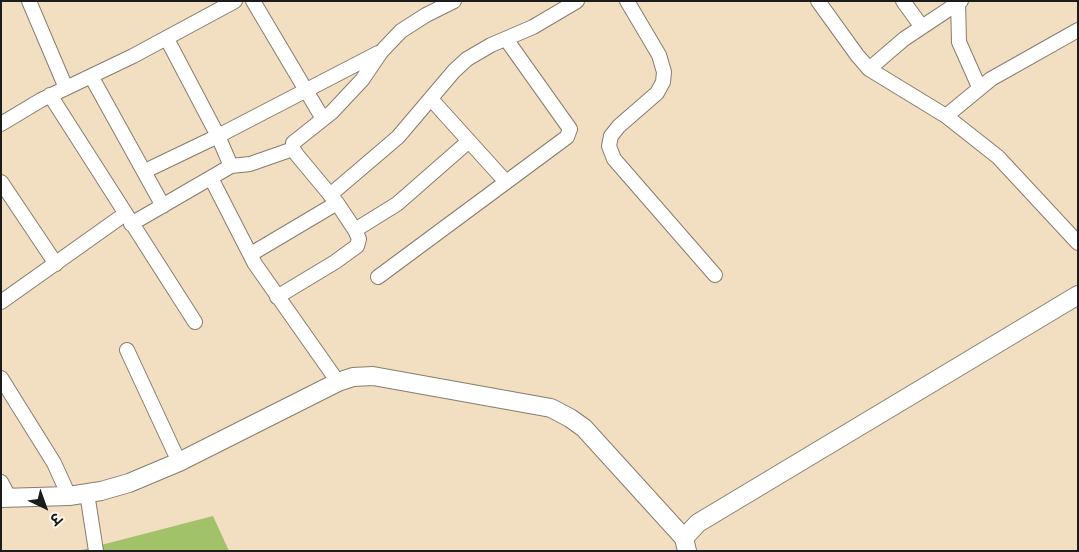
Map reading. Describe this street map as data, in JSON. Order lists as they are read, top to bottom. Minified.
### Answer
{"north":"bottom right"}
